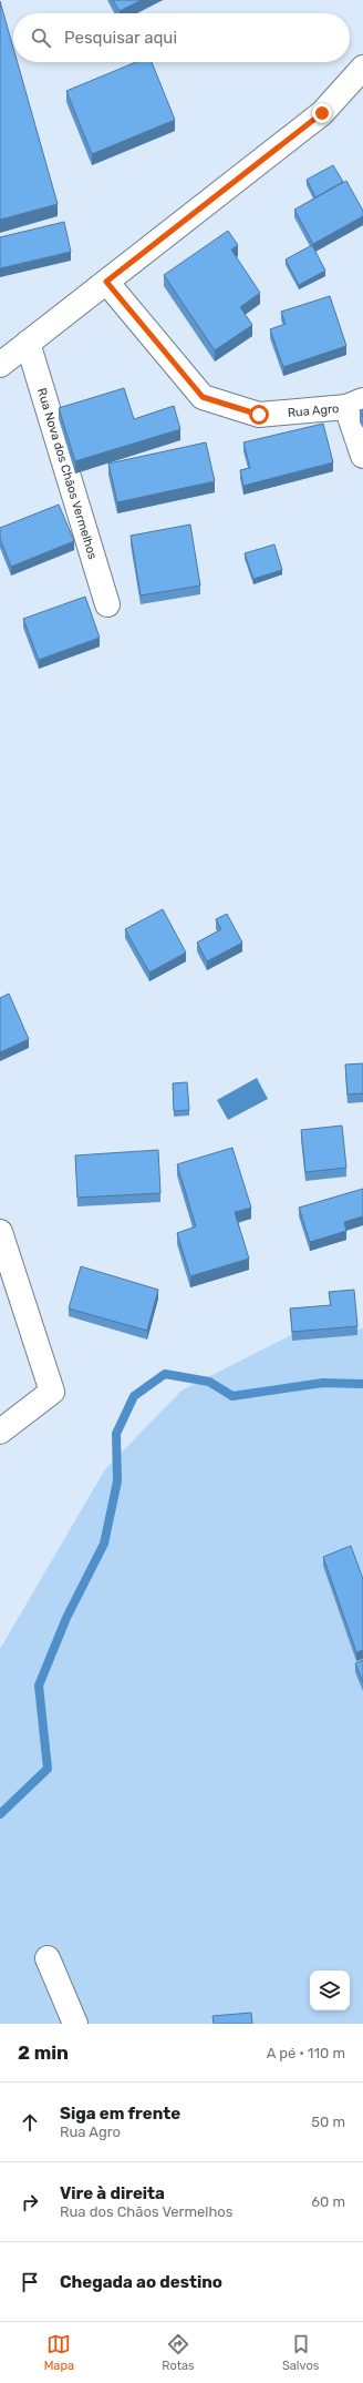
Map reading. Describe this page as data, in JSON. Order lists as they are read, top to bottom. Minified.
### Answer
{"streets":{"street":["Rua Agro","Rua Nova dos Chãos Vermelhos"]},"page":{"search":"Pesquisar aqui","heading":["2 min","A pé · 110 m"],"list":[["Siga em frente","Rua Agro","50 m"],["Vire à direita","Rua dos Chãos Vermelhos","60 m"],"Chegada ao destino"],"nav":["Mapa","Rotas","Salvos"]}}
